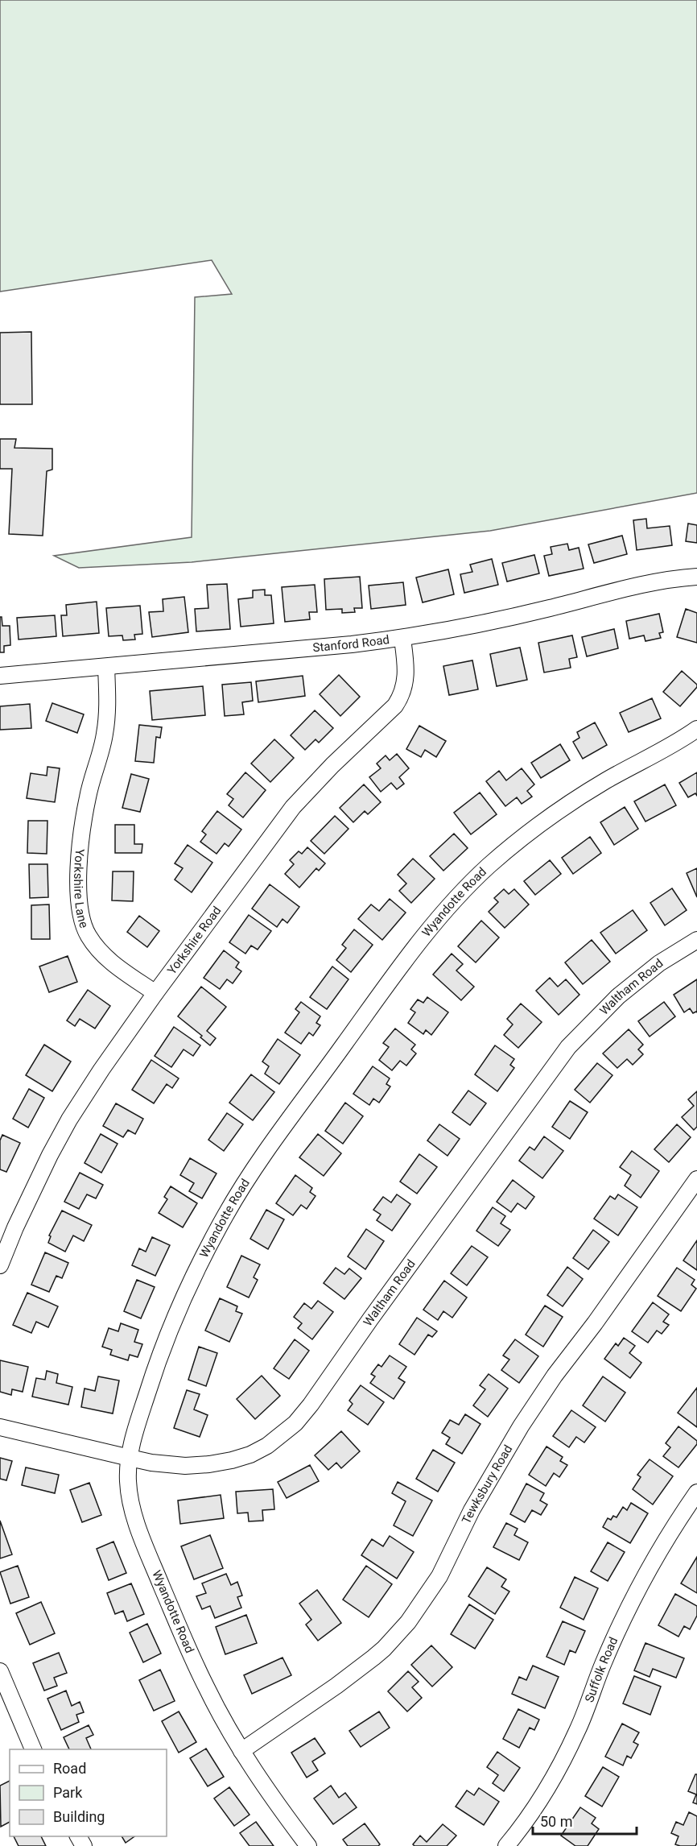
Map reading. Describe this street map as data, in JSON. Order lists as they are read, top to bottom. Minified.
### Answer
{"streets":{"street":["Stanford Road","Yorkshire Lane","Wyandotte Road","Yorkshire Road","Waltham Road","Tewksbury Road","Suffolk Road"]},"crossings":[["Stanford Road","Yorkshire Lane"],["Stanford Road","Yorkshire Road"],["Yorkshire Lane","Yorkshire Road"],["Wyandotte Road","Waltham Road"],["Wyandotte Road","Tewksbury Road"]],"legend":["Road","Park","Building"],"scale_bar":"50 m"}
